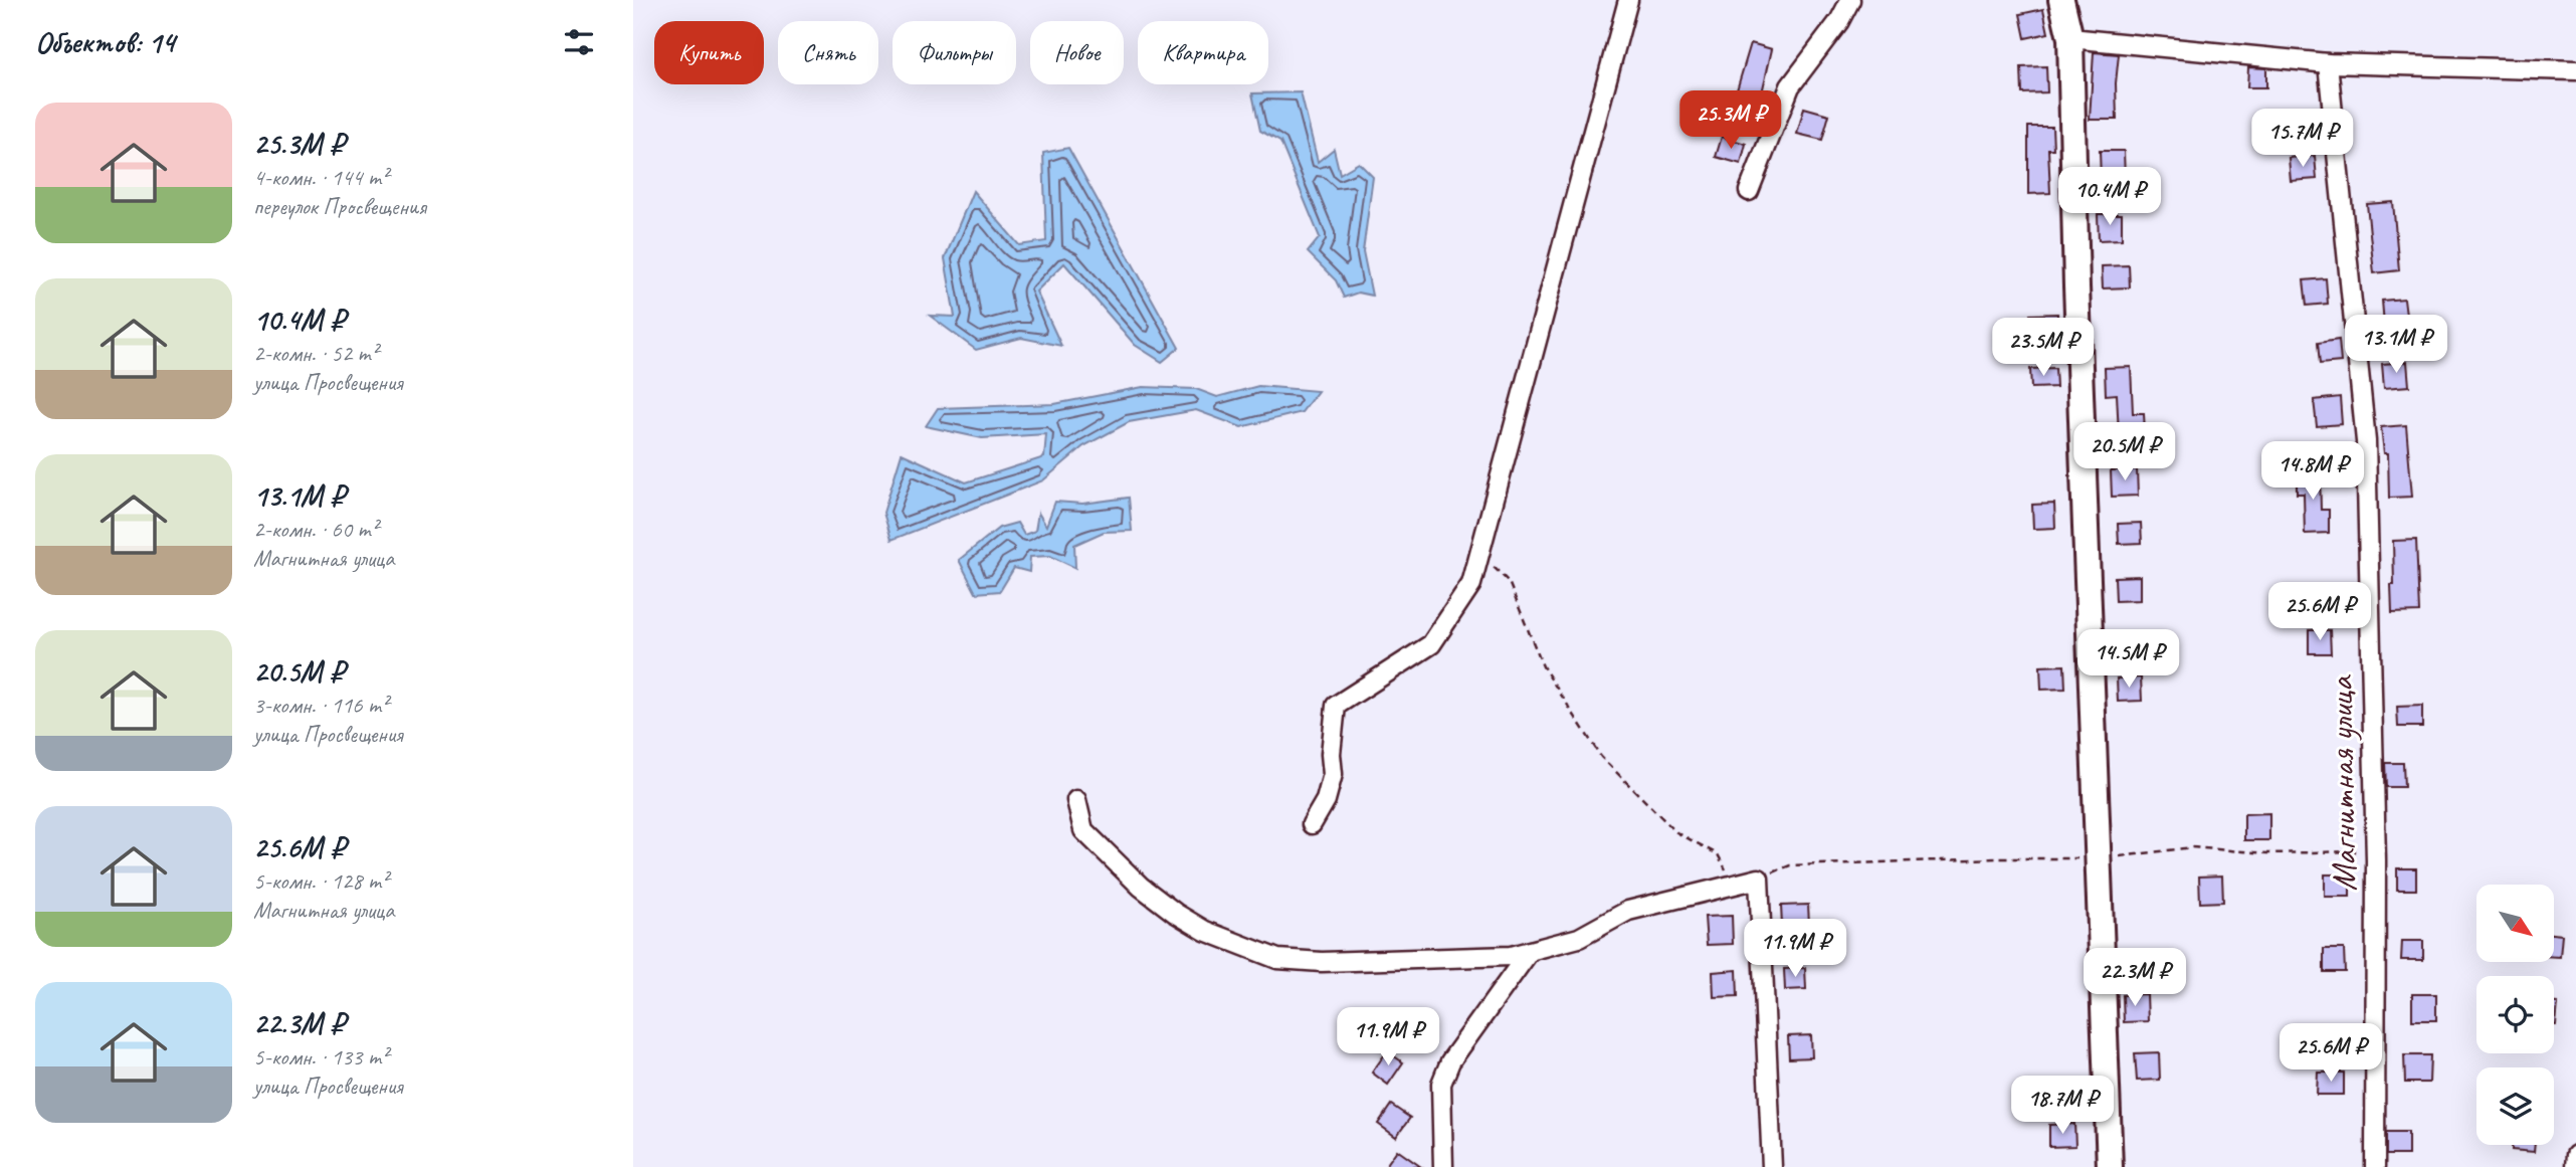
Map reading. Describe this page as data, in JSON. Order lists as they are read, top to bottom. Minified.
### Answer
{"streets":{"street":["Магнитная улица"]},"north":"bottom right","page":{"heading":"Объектов: 14","chip":["Купить","Снять","Фильтры","Новое","Квартира"],"list":[{"name":"25.3M ₽","note":"4-комн. · 144 m² · переулок Просвещения"},{"name":"10.4M ₽","note":"2-комн. · 52 m² · улица Просвещения"},{"name":"13.1M ₽","note":"2-комн. · 60 m² · Магнитная улица"},{"name":"20.5M ₽","note":"3-комн. · 116 m² · улица Просвещения"},{"name":"25.6M ₽","note":"5-комн. · 128 m² · Магнитная улица"},{"name":"22.3M ₽","note":"5-комн. · 133 m² · улица Просвещения"}],"price":["25.3M ₽","15.7M ₽","10.4M ₽","13.1M ₽","23.5M ₽","20.5M ₽","14.8M ₽","25.6M ₽","14.5M ₽","11.9M ₽","22.3M ₽","11.9M ₽","25.6M ₽","18.7M ₽"]}}
